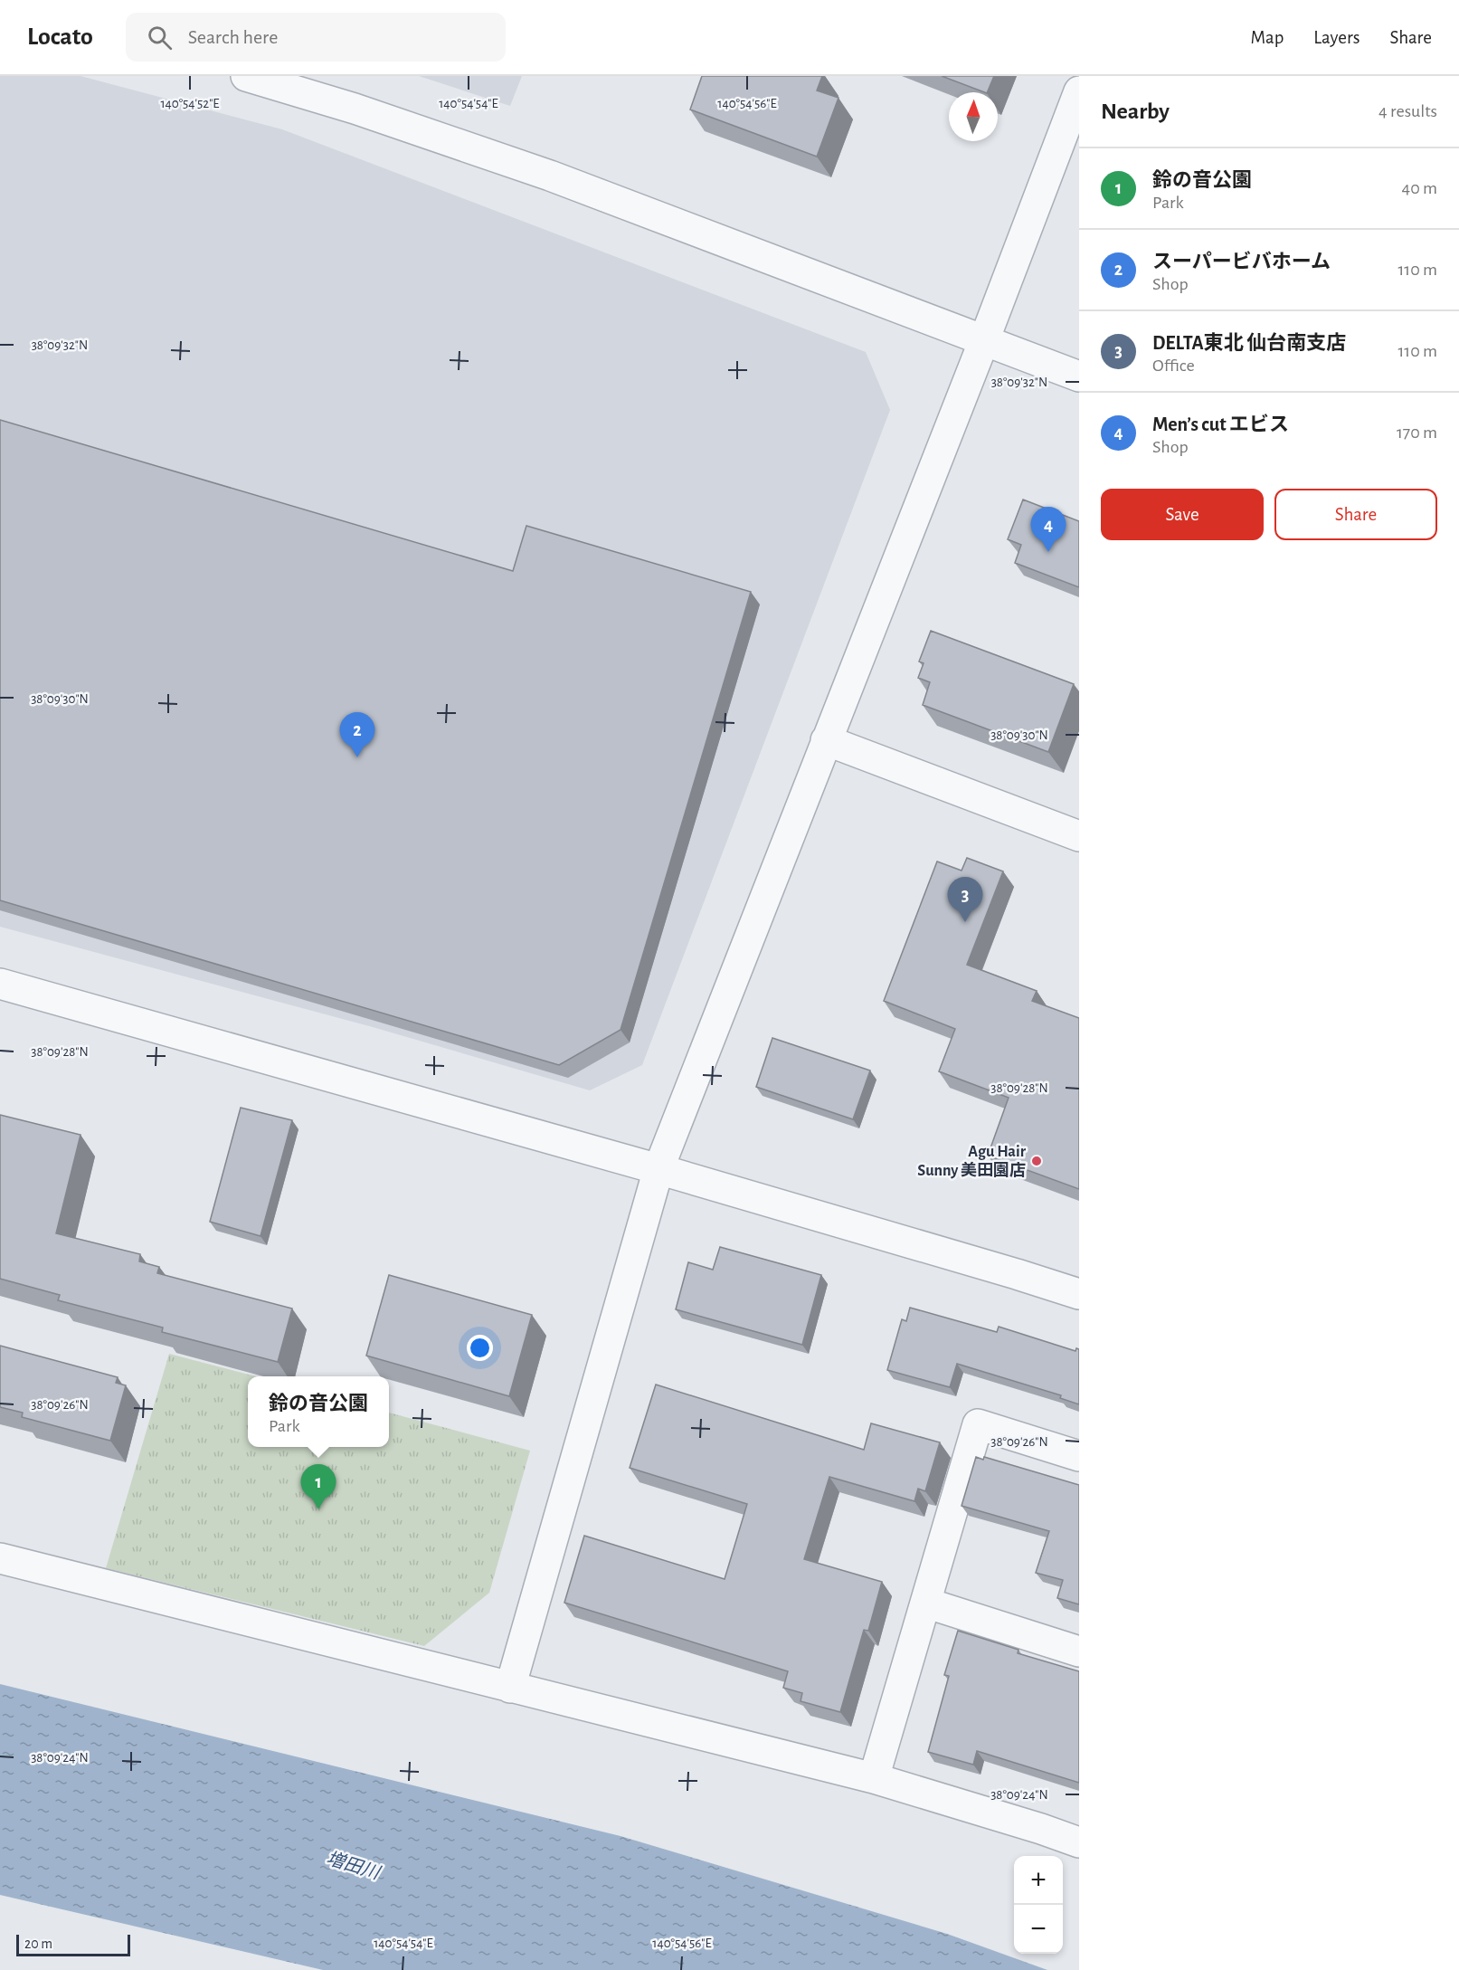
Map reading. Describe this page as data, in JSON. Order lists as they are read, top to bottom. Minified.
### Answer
{"water":["増田川"],"places":["Agu Hair Sunny 美田園店"],"scale_bar":"20 m","north":"top","page":{"header":"Locato","search":"Search here","nav":["Map","Layers","Share"],"heading":["Nearby","4 results"],"list":[{"mark":"1","name":"鈴の音公園","note":"Park","value":"40 m"},{"mark":"2","name":"スーパービバホーム","note":"Shop","value":"110 m"},{"mark":"3","name":"DELTA東北 仙台南支店","note":"Office","value":"110 m"},{"mark":"4","name":"Men’s cut エビス","note":"Shop","value":"170 m"}],"buttons":["Save","Share"],"pins":["4","2","3","1"],"popup":["鈴の音公園","Park"],"map_buttons":["+","−"],"scale":"20 m"},"coordinates":["140°54'52\"E","140°54'54\"E","140°54'56\"E","38°09'32\"N","38°09'30\"N","38°09'28\"N","38°09'26\"N","38°09'24\"N"]}
